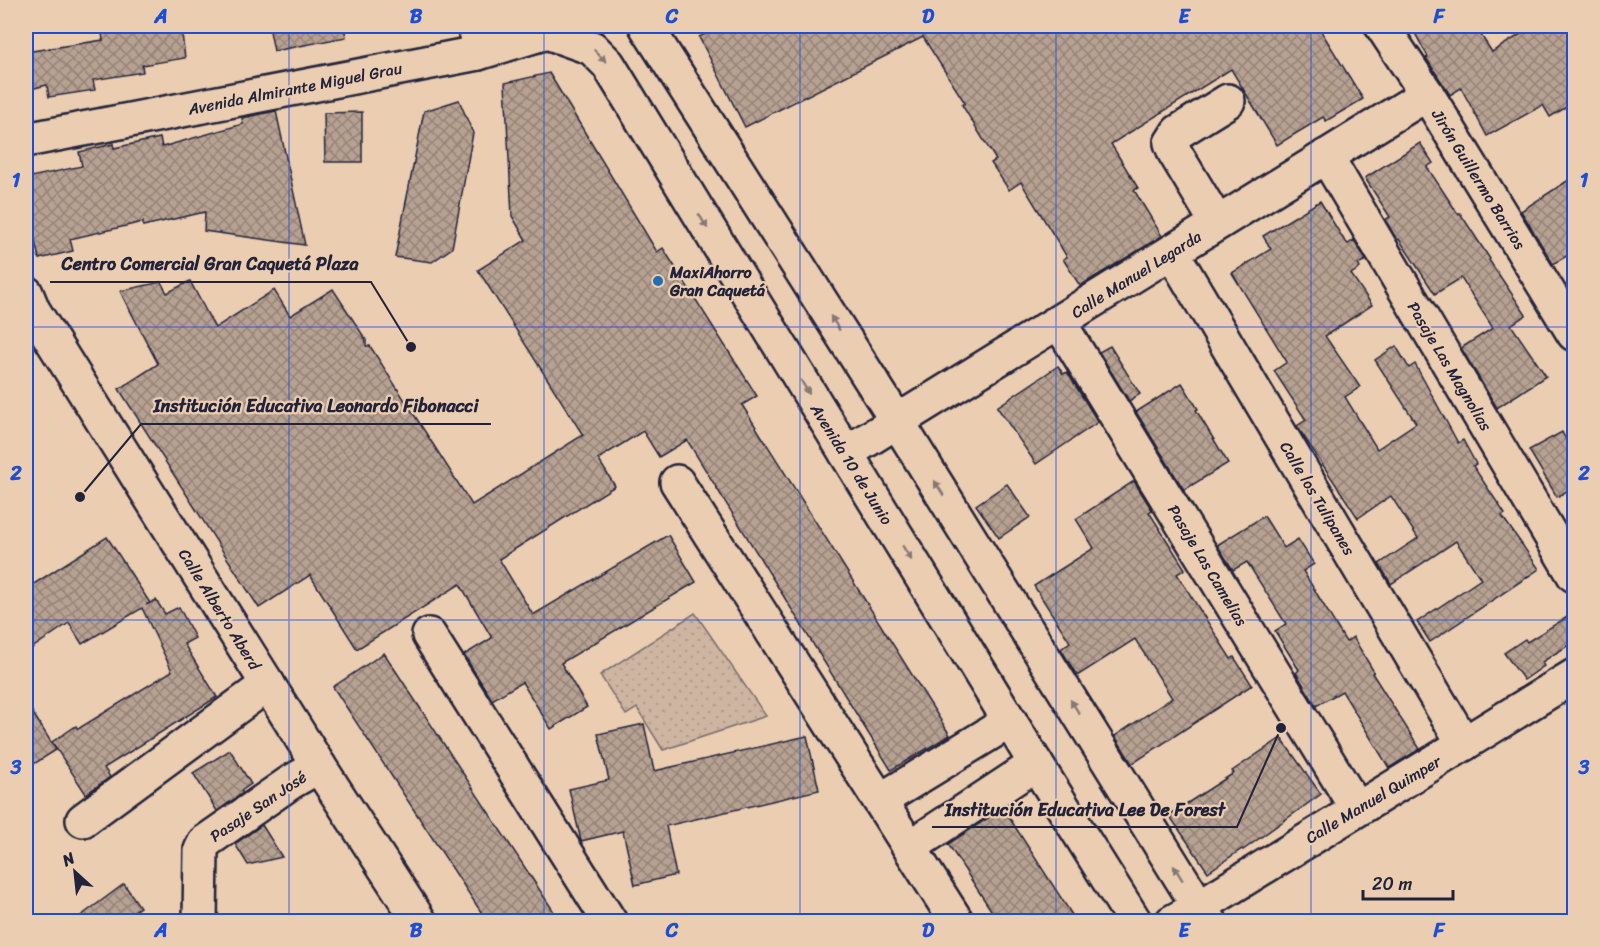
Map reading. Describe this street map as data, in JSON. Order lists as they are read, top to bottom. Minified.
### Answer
{"streets":{"street":["Avenida Almirante Miguel Grau","Jirón Guillermo Barrios","Calle Manuel Legarda","Pasaje Las Magnolias","Avenida 10 de Junio","Calle los Tulipanes","Pasaje Las Camelias","Calle Alberto Aberd","Calle Manuel Quimper","Pasaje San José"]},"crossings":[["Avenida Almirante Miguel Grau","Avenida 10 de Junio"],["Jirón Guillermo Barrios","Calle Manuel Legarda"],["Calle Manuel Legarda","Pasaje Las Magnolias"],["Calle Manuel Legarda","Avenida 10 de Junio"],["Calle Manuel Legarda","Calle los Tulipanes"],["Calle Manuel Legarda","Pasaje Las Camelias"],["Calle los Tulipanes","Calle Manuel Quimper"],["Pasaje Las Camelias","Calle Manuel Quimper"],["Calle Alberto Aberd","Pasaje San José"]],"places":["MaxiAhorro Gran Caquetá","Centro Comercial Gran Caquetá Plaza","Institución Educativa Leonardo Fibonacci","Institución Educativa Lee De Forest"],"scale_bar":"20 m","north":"top left","grid":{"columns":["A","B","C","D","E","F"],"rows":["1","2","3"]}}
